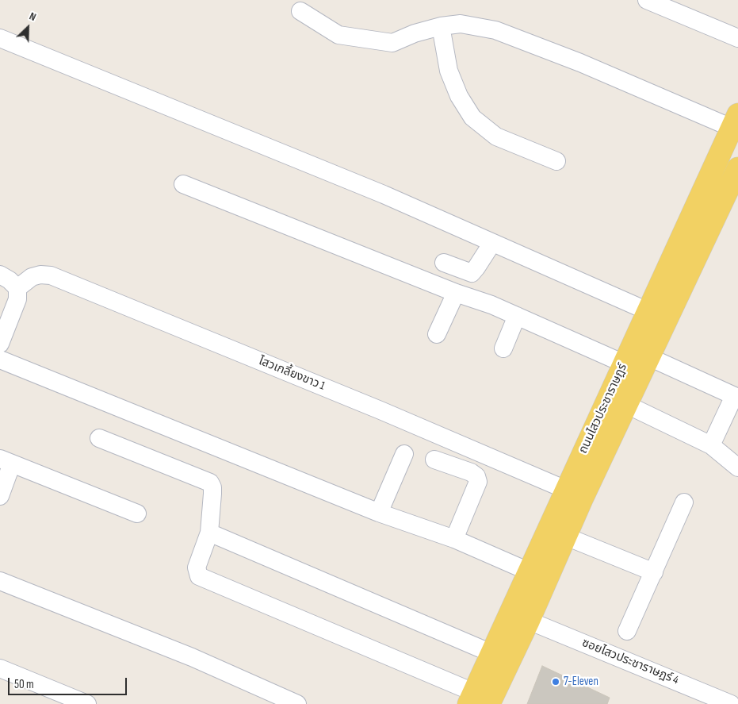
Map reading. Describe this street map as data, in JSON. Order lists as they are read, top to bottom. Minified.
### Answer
{"streets":{"main road":["ถนนไสวประชาราษฎร์"],"street":["ไสวเกลี้ยงขาว 1","ซอยไสวประชาราษฎร์ 4"]},"crossings":[["ไสวเกลี้ยงขาว 1","ถนนไสวประชาราษฎร์"],["ถนนไสวประชาราษฎร์","ซอยไสวประชาราษฎร์ 4"]],"places":["7-Eleven"],"scale_bar":"50 m","north":"top right"}
